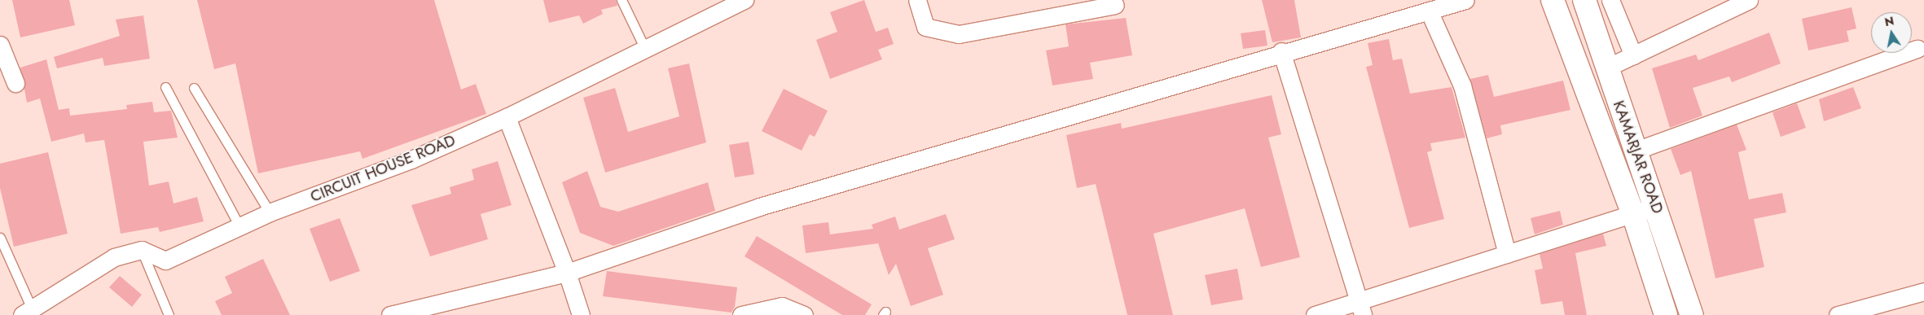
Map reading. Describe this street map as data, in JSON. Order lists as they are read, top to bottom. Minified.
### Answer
{"streets":{"main road":["KAMARJAR ROAD"],"street":["CIRCUIT HOUSE ROAD"]},"north":"top"}
